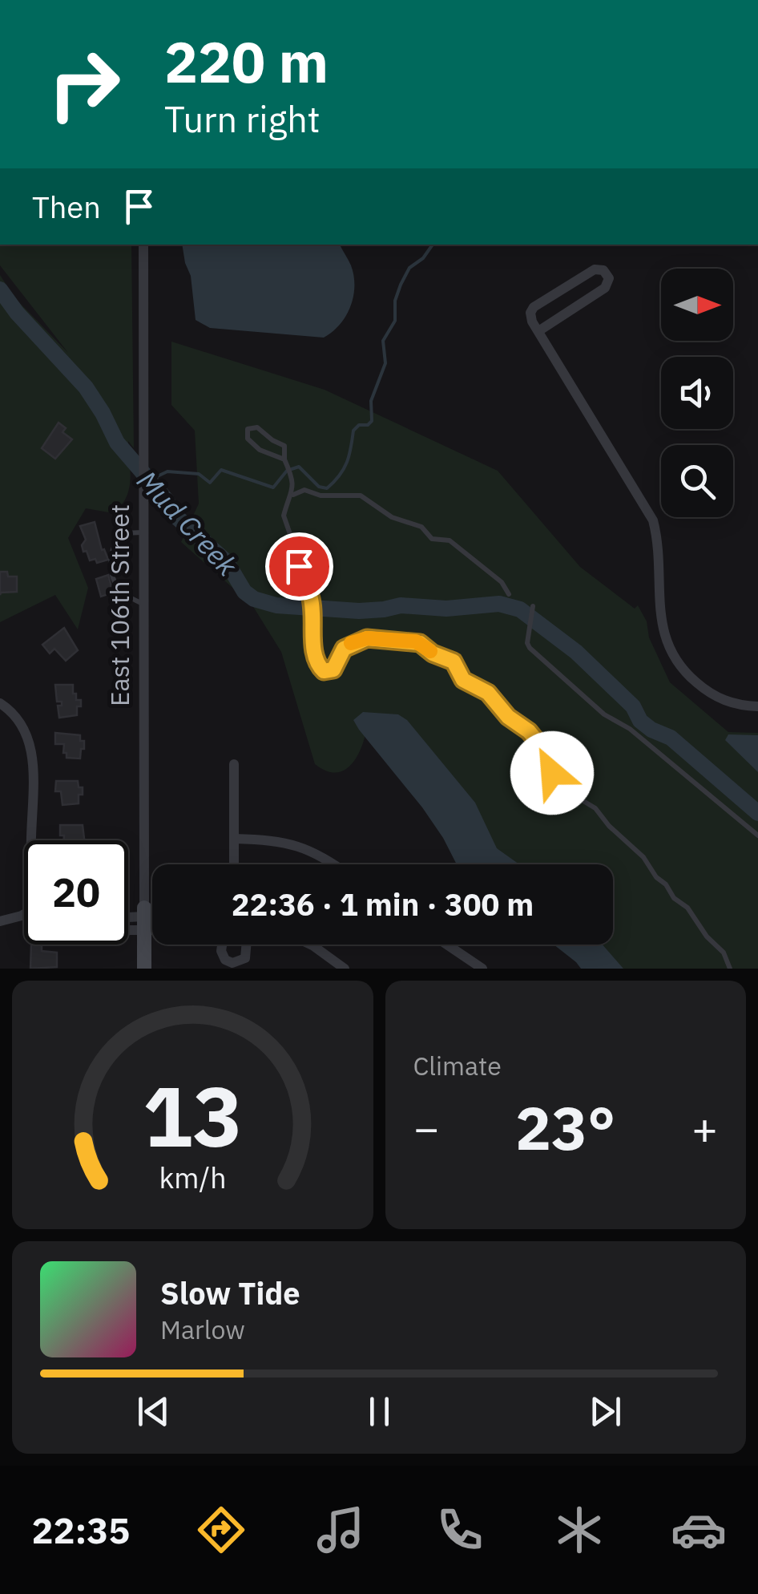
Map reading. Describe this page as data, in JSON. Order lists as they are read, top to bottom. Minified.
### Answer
{"streets":{"street":["East 106th Street"]},"water":["Mud Creek"],"north":"right","page":{"turn":["220 m","Turn right"],"then":"Then","limit":"20","trip":"22:36 · 1 min · 300 m","tile":"Climate","heat":["−","23°","+"],"song":["Slow Tide","Marlow"],"tabs":"22:35","gauge":["13","km/h"]}}
